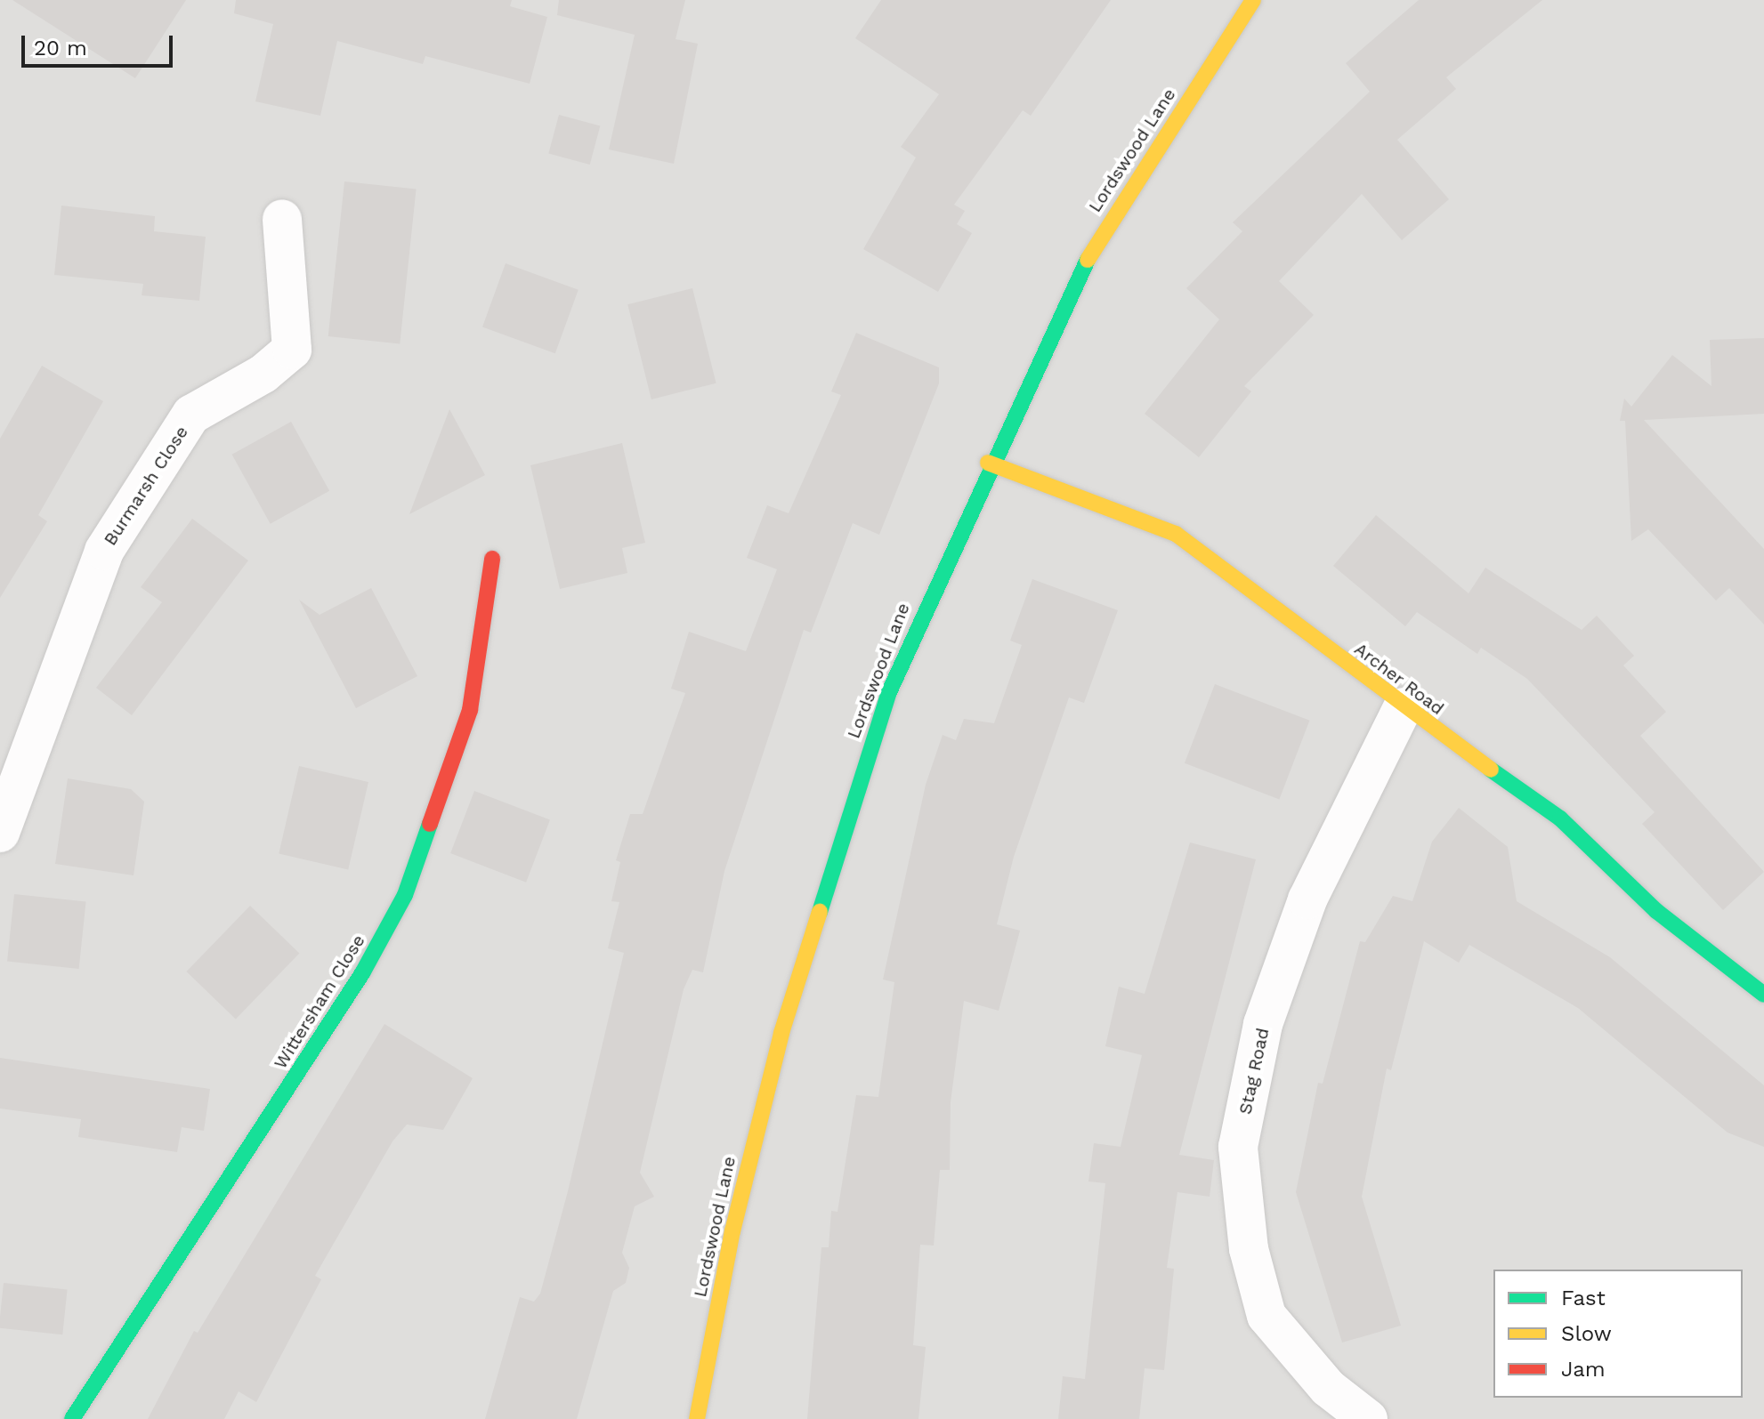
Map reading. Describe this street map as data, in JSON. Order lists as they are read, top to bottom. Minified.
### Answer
{"streets":{"street":["Lordswood Lane","Burmarsh Close","Archer Road","Wittersham Close","Stag Road"]},"crossings":[["Lordswood Lane","Archer Road"],["Archer Road","Stag Road"]],"legend":["Fast","Slow","Jam"],"scale_bar":"20 m"}
